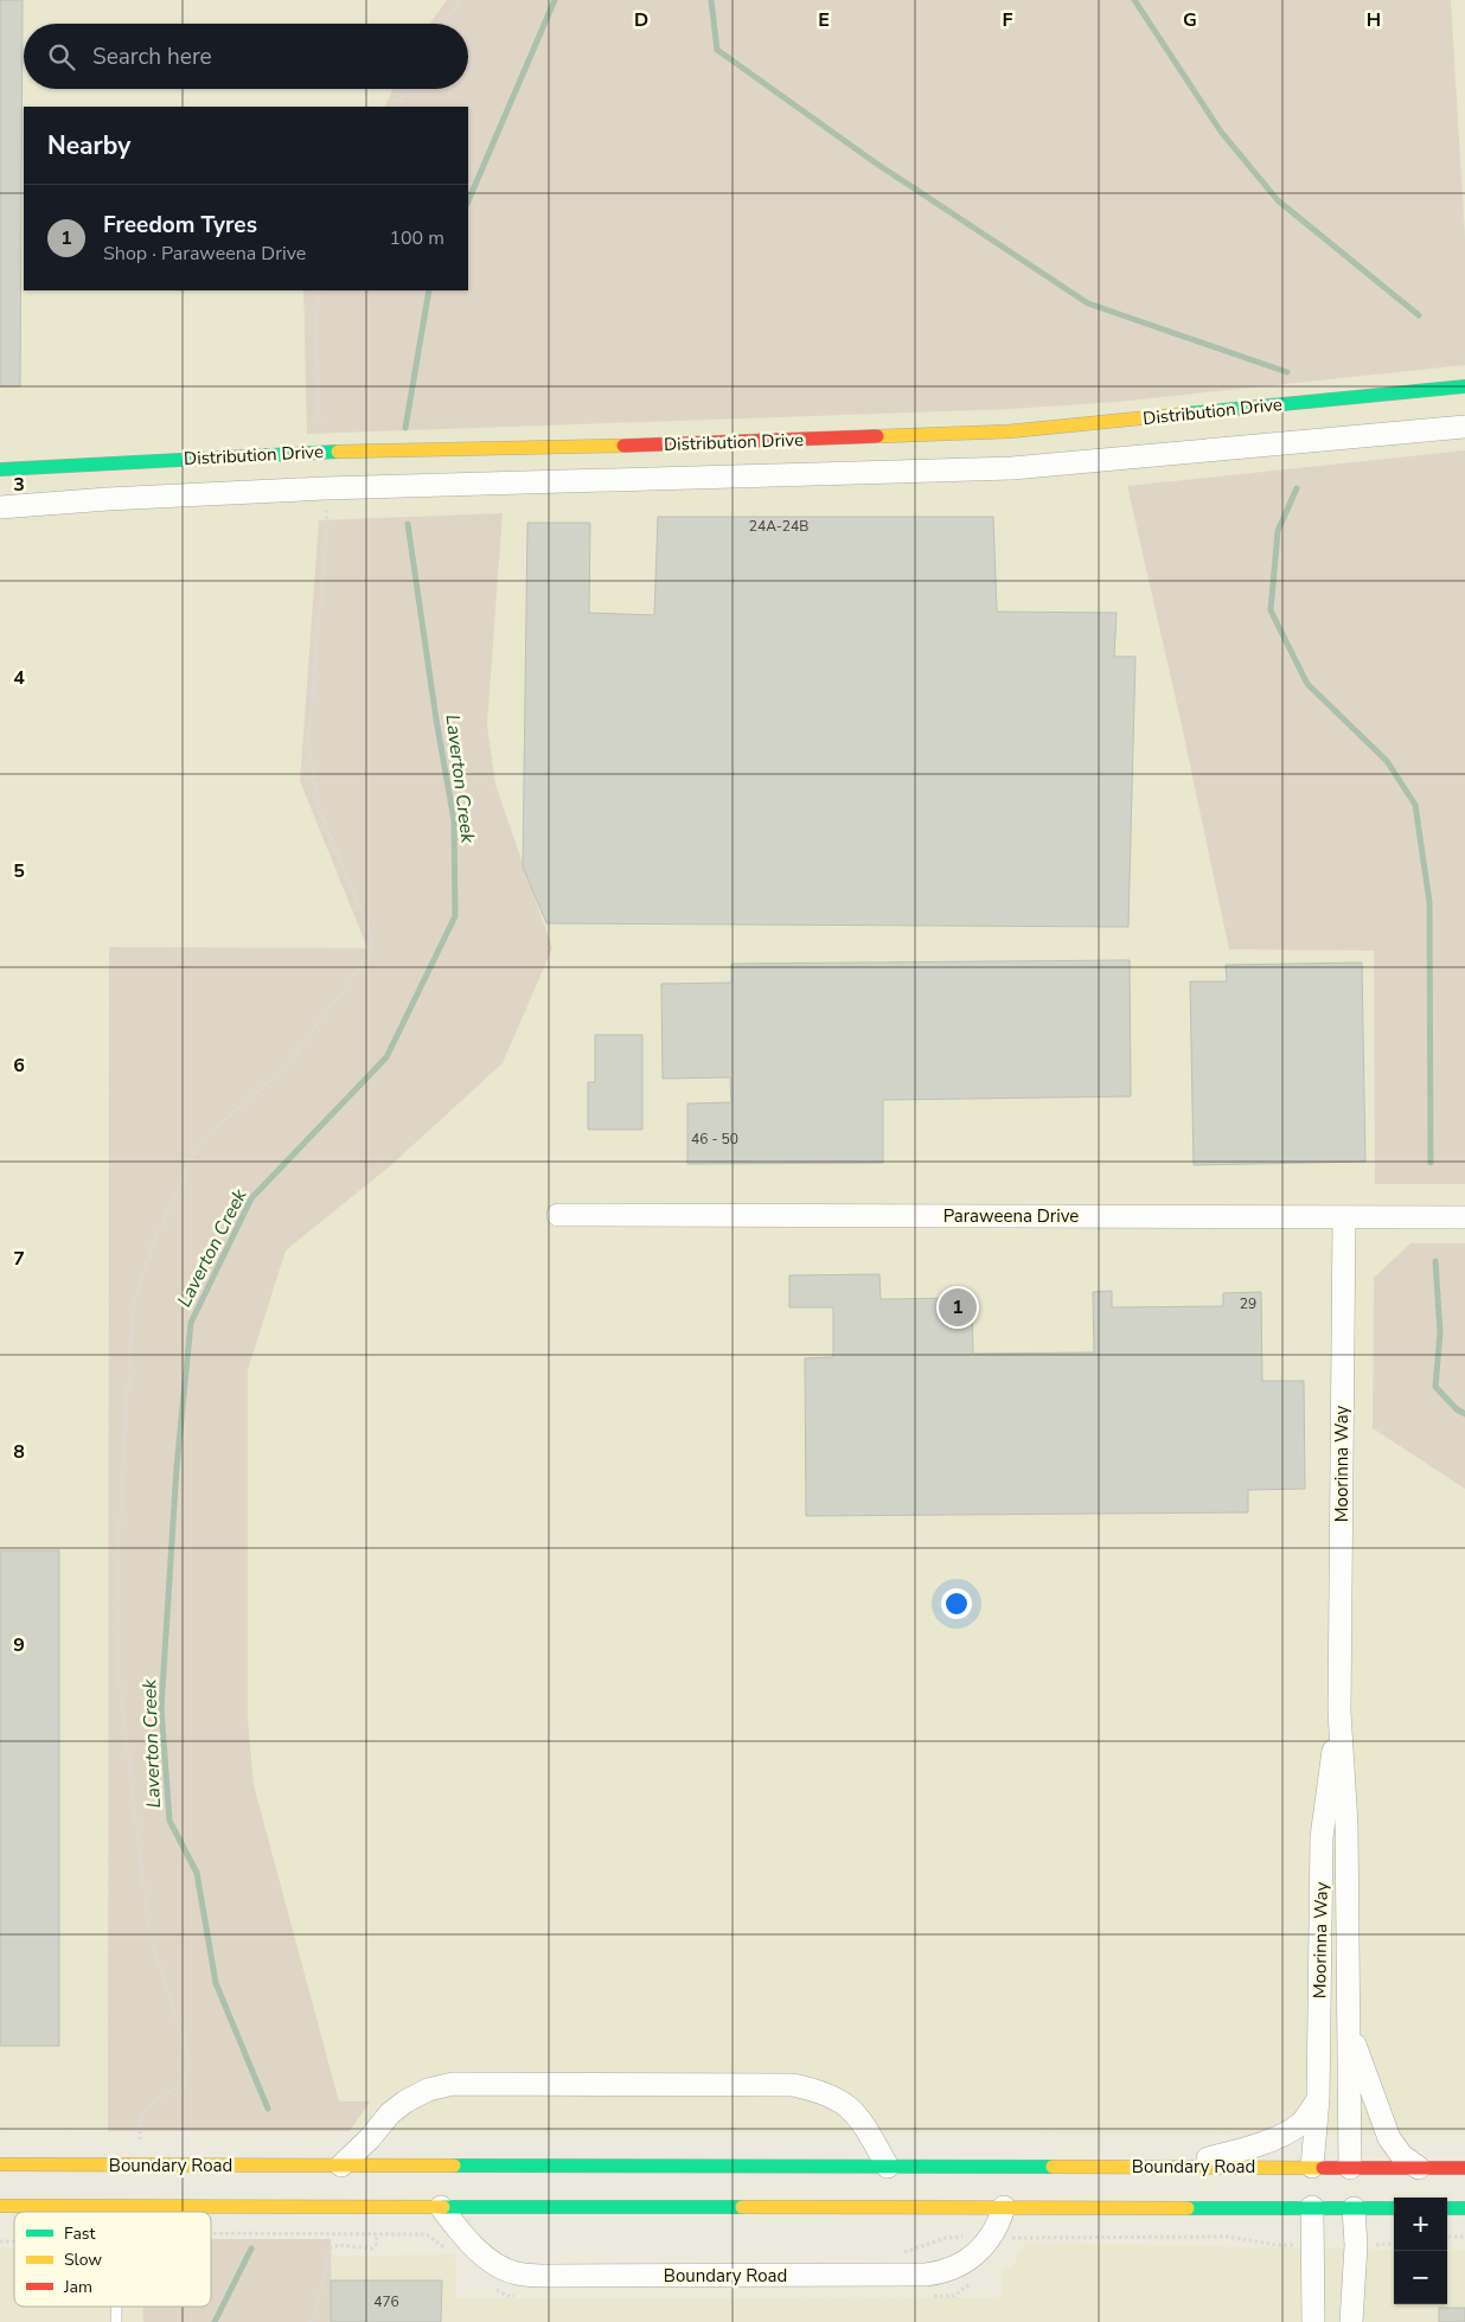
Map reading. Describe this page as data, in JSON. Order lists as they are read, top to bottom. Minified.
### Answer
{"streets":{"main road":["Distribution Drive","Boundary Road"],"street":["Paraweena Drive","Moorinna Way"]},"crossings":[["Paraweena Drive","Moorinna Way"],["Moorinna Way","Boundary Road"]],"water":["Laverton Creek"],"house_numbers":["24A-24B","46 - 50","29","476"],"legend":["Fast","Slow","Jam"],"page":{"search":"Search here","heading":"Nearby","list":[{"mark":"1","name":"Freedom Tyres","note":"Shop · Paraweena Drive","value":"100 m"}],"pins":"1","map_buttons":["+","−"]},"grid":{"columns":["D","E","F","G","H"],"rows":["3","4","5","6","7","8","9"]}}
